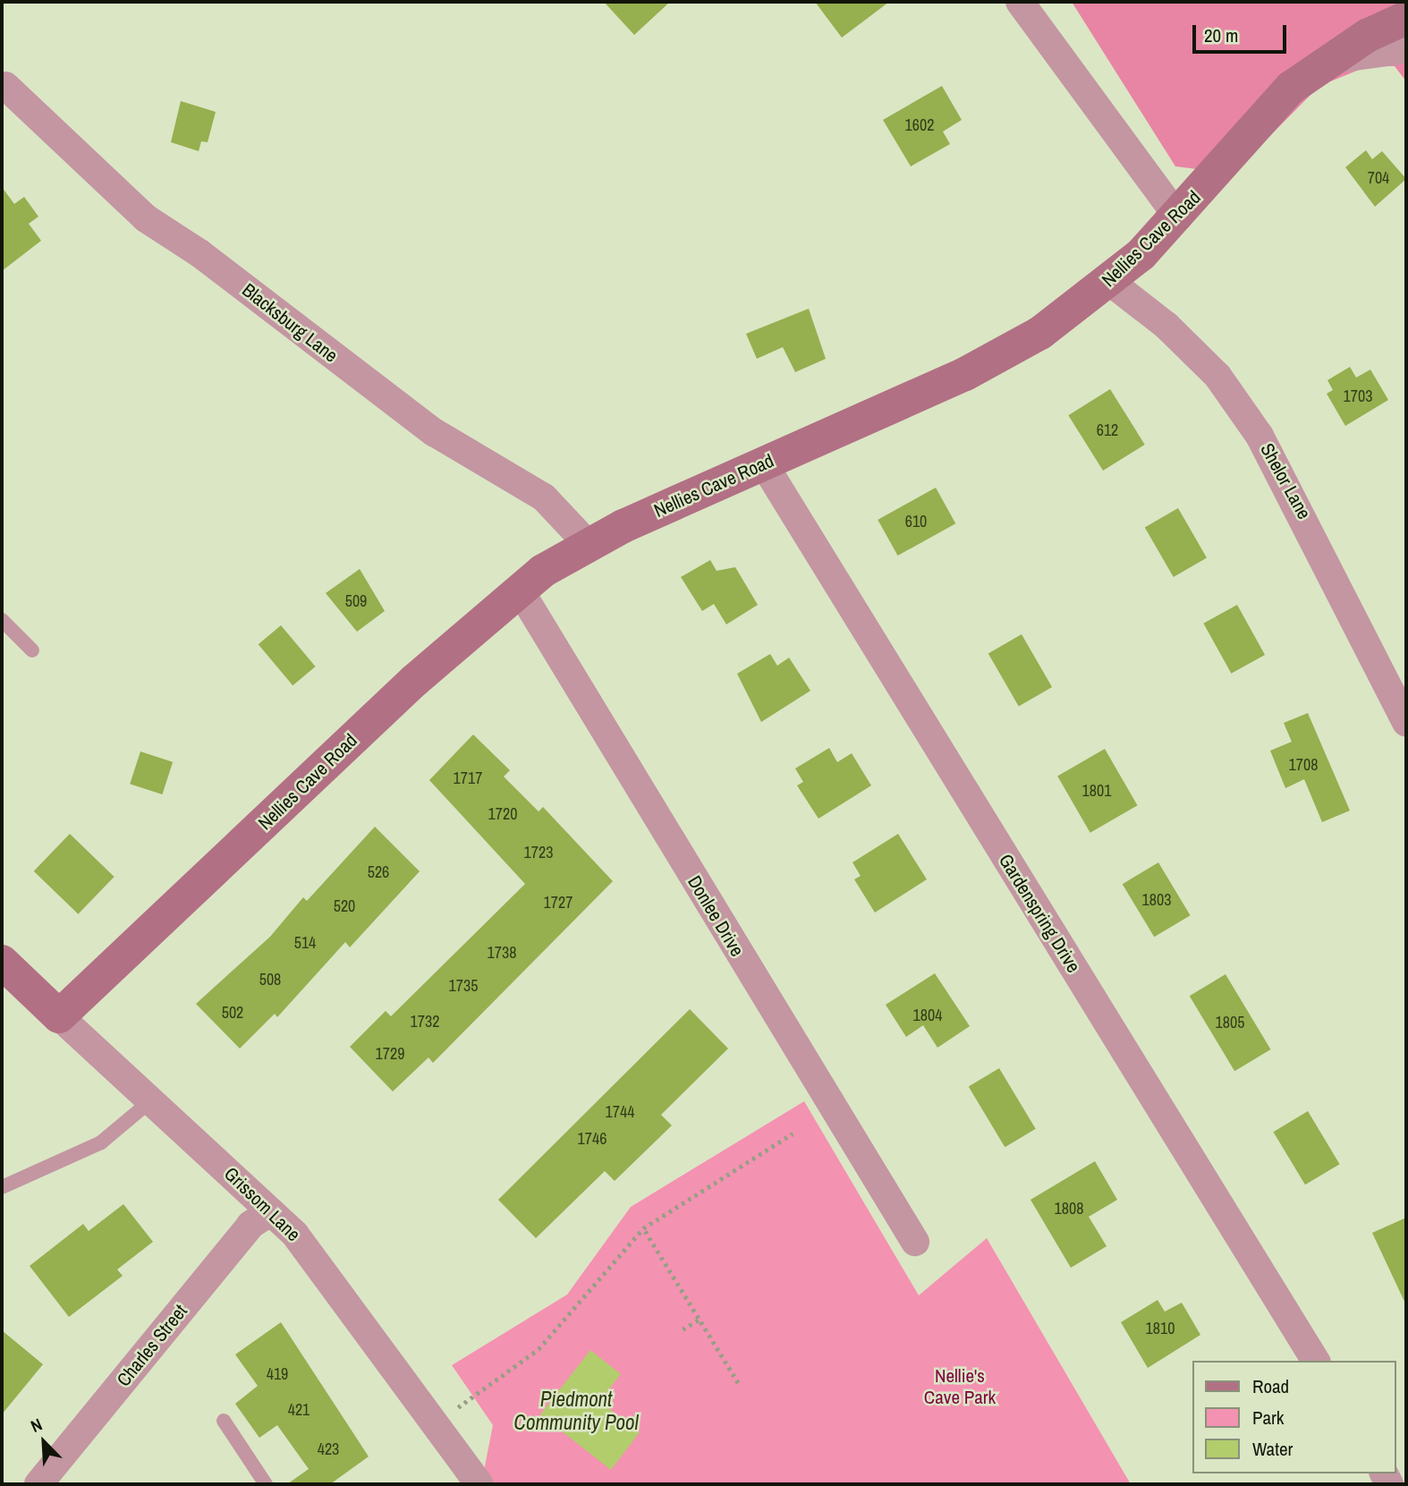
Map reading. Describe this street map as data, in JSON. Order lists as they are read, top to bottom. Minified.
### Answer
{"streets":{"street":["Nellies Cave Road","Blacksburg Lane","Shelor Lane","Gardenspring Drive","Donlee Drive","Grissom Lane","Charles Street"]},"crossings":[["Nellies Cave Road","Blacksburg Lane"],["Nellies Cave Road","Shelor Lane"],["Nellies Cave Road","Gardenspring Drive"],["Nellies Cave Road","Donlee Drive"],["Nellies Cave Road","Grissom Lane"],["Grissom Lane","Charles Street"]],"water":["Piedmont Community Pool"],"parks":["Nellie's Cave Park"],"house_numbers":["1602","704","1703","612","610","509","1708","1717","1801","1720","1723","526","1803","1727","520","514","1738","508","1735","502","1804","1732","1805","1729","1744","1746","1808","1810","419","421","423"],"legend":["Road","Park","Water"],"scale_bar":"20 m","north":"top left"}
